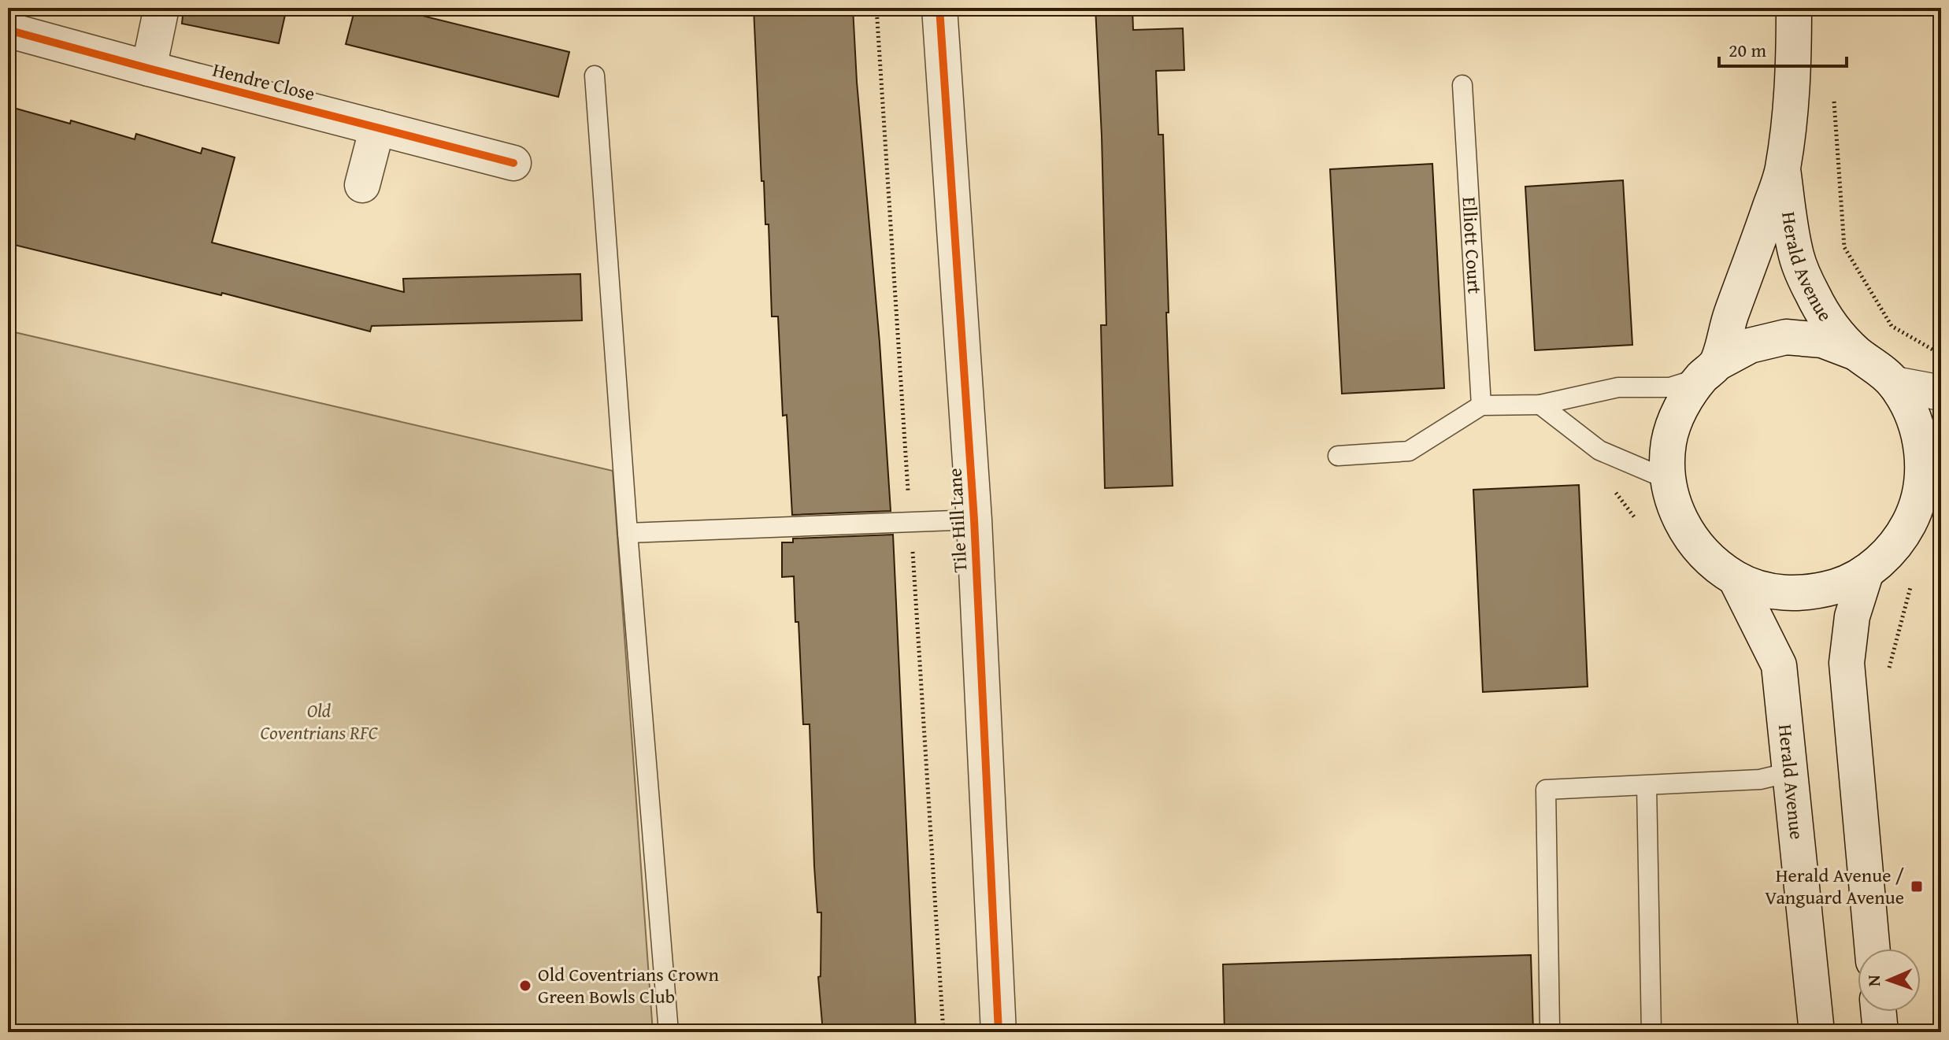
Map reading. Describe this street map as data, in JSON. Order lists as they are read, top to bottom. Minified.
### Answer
{"streets":{"main road":["Hendre Close","Herald Avenue","Tile Hill Lane"],"lane":["Elliott Court"]},"parks":["Old Coventrians RFC"],"places":{"transit":["Herald Avenue / Vanguard Avenue"],"other":["Old Coventrians Crown Green Bowls Club"]},"scale_bar":"20 m","north":"left"}
